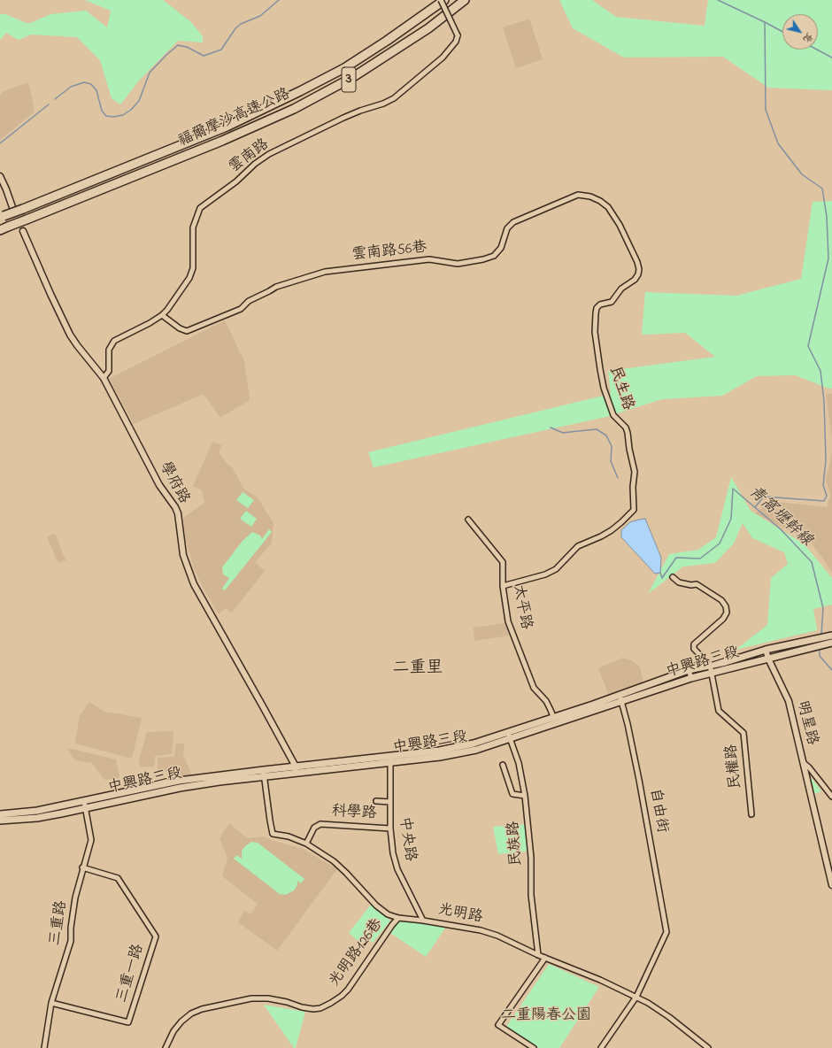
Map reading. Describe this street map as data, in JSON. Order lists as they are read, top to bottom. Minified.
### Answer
{"streets":{"highway":["3","福爾摩沙高速公路"],"main road":["中興路三段"],"street":["雲南路","雲南路56巷","民生路","學府路","太平路","明星路","民權路","自由街","科學路","中央路","民族路","光明路","三重路","光明路126巷","三重一路"]},"crossings":[["雲南路","雲南路56巷"],["雲南路","學府路"],["雲南路56巷","民生路"],["民生路","太平路"],["學府路","中興路三段"],["太平路","中興路三段"],["中興路三段","明星路"],["中興路三段","民權路"],["中興路三段","自由街"],["中興路三段","中央路"],["中興路三段","民族路"],["中興路三段","光明路"],["中興路三段","三重路"],["自由街","光明路"],["科學路","中央路"],["科學路","光明路"],["中央路","光明路"],["民族路","光明路"],["光明路","光明路126巷"],["三重路","三重一路"]],"districts":["二重里"],"water":["青窩壢幹線"],"parks":["二重陽春公園"],"north":"bottom right"}
